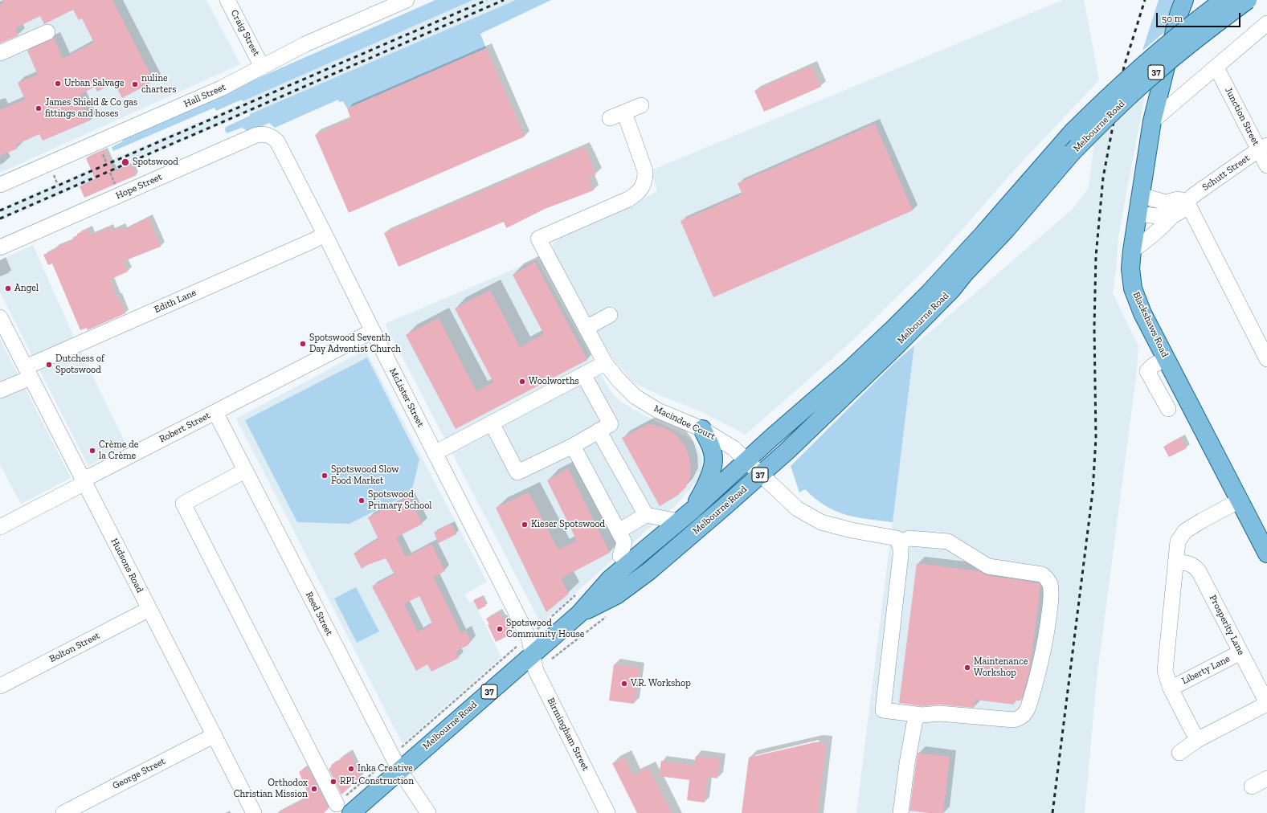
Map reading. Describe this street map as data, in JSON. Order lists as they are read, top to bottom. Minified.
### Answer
{"streets":{"main road":["37","Melbourne Road","Blackshaws Road"],"street":["Craig Street","Hall Street","Junction Street","Schutt Street","Hope Street","Edith Lane","McLister Street","Macindoe Court","Robert Street","Hudsons Road","Reed Street","Prosperity Lane","Bolton Street","Liberty Lane","Birmingham Street","George Street"]},"crossings":[["Craig Street","Hall Street"],["Junction Street","Schutt Street"],["Melbourne Road","McLister Street"],["Melbourne Road","Macindoe Court"],["Melbourne Road","Reed Street"],["Melbourne Road","Birmingham Street"],["Schutt Street","Blackshaws Road"],["Hope Street","McLister Street"],["Edith Lane","McLister Street"],["Edith Lane","Hudsons Road"],["McLister Street","Robert Street"],["McLister Street","Birmingham Street"],["Robert Street","Hudsons Road"],["Robert Street","Reed Street"],["Hudsons Road","Bolton Street"],["Hudsons Road","George Street"],["Prosperity Lane","Liberty Lane"]],"places":["Urban Salvage","nuline charters","James Shield & Co gas fittings and hoses","Spotswood","Angel","Spotswood Seventh Day Adventist Church","Dutchess of Spotswood","Woolworths","Crème de la Crème","Spotswood Slow Food Market","Spotswood Primary School","Kieser Spotswood","Spotswood Community House","Maintenance Workshop","V.R. Workshop","Inka Creative","RPL Construction","Orthodox Christian Mission"],"scale_bar":"50 m"}
